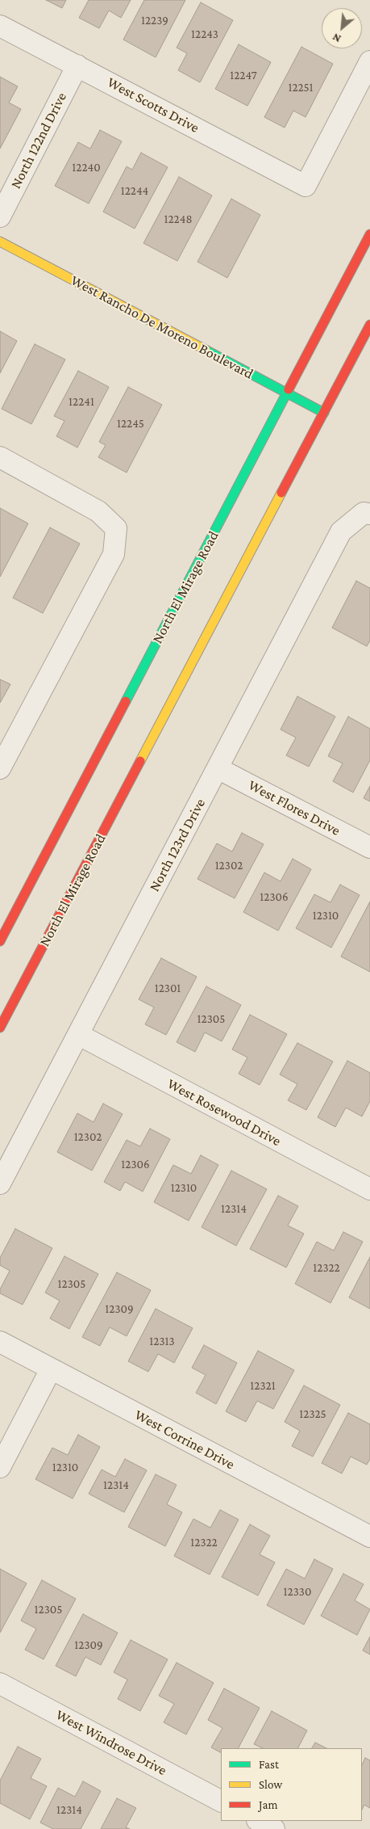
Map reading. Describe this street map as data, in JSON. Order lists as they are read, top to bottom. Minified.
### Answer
{"streets":{"main road":["West Rancho De Moreno Boulevard","North El Mirage Road"],"street":["West Scotts Drive","North 122nd Drive","West Flores Drive","North 123rd Drive","West Rosewood Drive","West Corrine Drive","West Windrose Drive"]},"crossings":[["West Scotts Drive","North 122nd Drive"],["West Rancho De Moreno Boulevard","North El Mirage Road"],["West Flores Drive","North 123rd Drive"],["North 123rd Drive","West Rosewood Drive"]],"house_numbers":["12239","12243","12247","12251","12240","12244","12248","12241","12245","12302","12306","12310","12301","12305","12302","12306","12310","12314","12322","12305","12309","12313","12321","12325","12310","12314","12322","12330","12305","12309","12314"],"legend":["Fast","Slow","Jam"],"north":"bottom left"}
